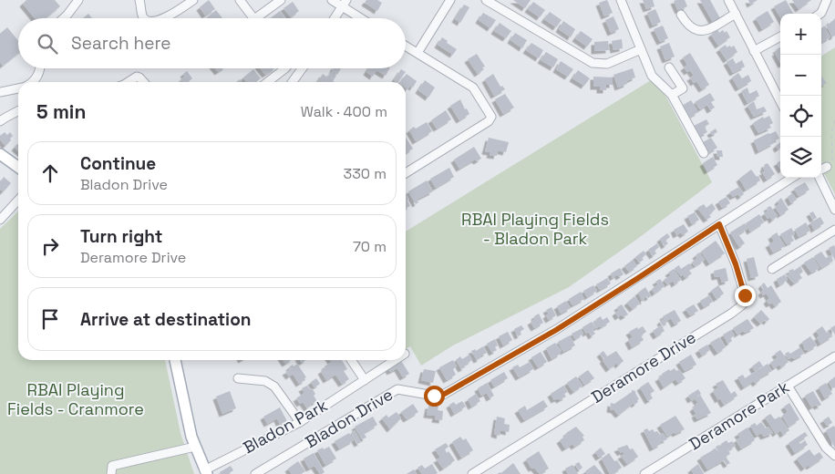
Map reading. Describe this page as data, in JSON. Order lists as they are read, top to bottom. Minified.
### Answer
{"streets":{"street":["Deramore Drive","Deramore Park","Bladon Drive","Bladon Park"]},"crossings":[["Deramore Drive","Bladon Drive"]],"parks":["RBAI Playing Fields - Bladon Park","RBAI Playing Fields - Cranmore"],"page":{"map_buttons":["+","−"],"search":"Search here","heading":["5 min","Walk · 400 m"],"list":[["Continue","Bladon Drive","330 m"],["Turn right","Deramore Drive","70 m"],"Arrive at destination"]}}
